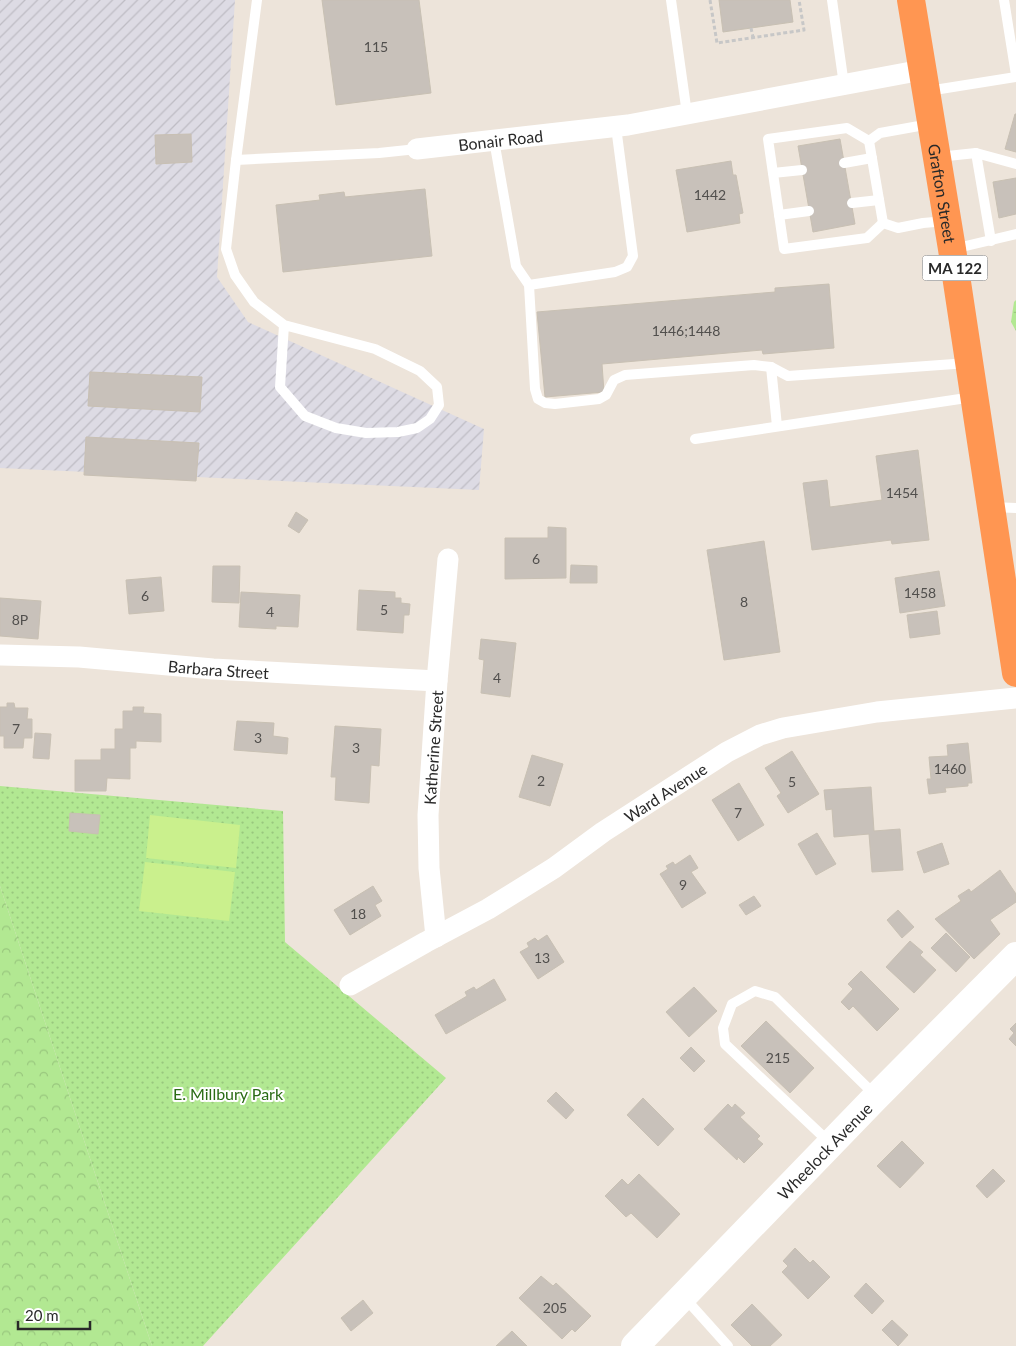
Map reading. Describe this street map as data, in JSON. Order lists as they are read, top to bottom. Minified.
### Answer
{"streets":{"highway":["Grafton Street","MA 122"],"street":["Bonair Road","Barbara Street","Katherine Street","Ward Avenue","Wheelock Avenue"]},"crossings":[["Bonair Road","Grafton Street"],["Barbara Street","Katherine Street"],["Katherine Street","Ward Avenue"]],"parks":["E. Millbury Park"],"house_numbers":["115","1442","1446;1448","1454","6","1458","6","8","5","4","8P","4","7","3","3","1460","2","5","7","9","18","13","215","205"],"scale_bar":"20 m"}
